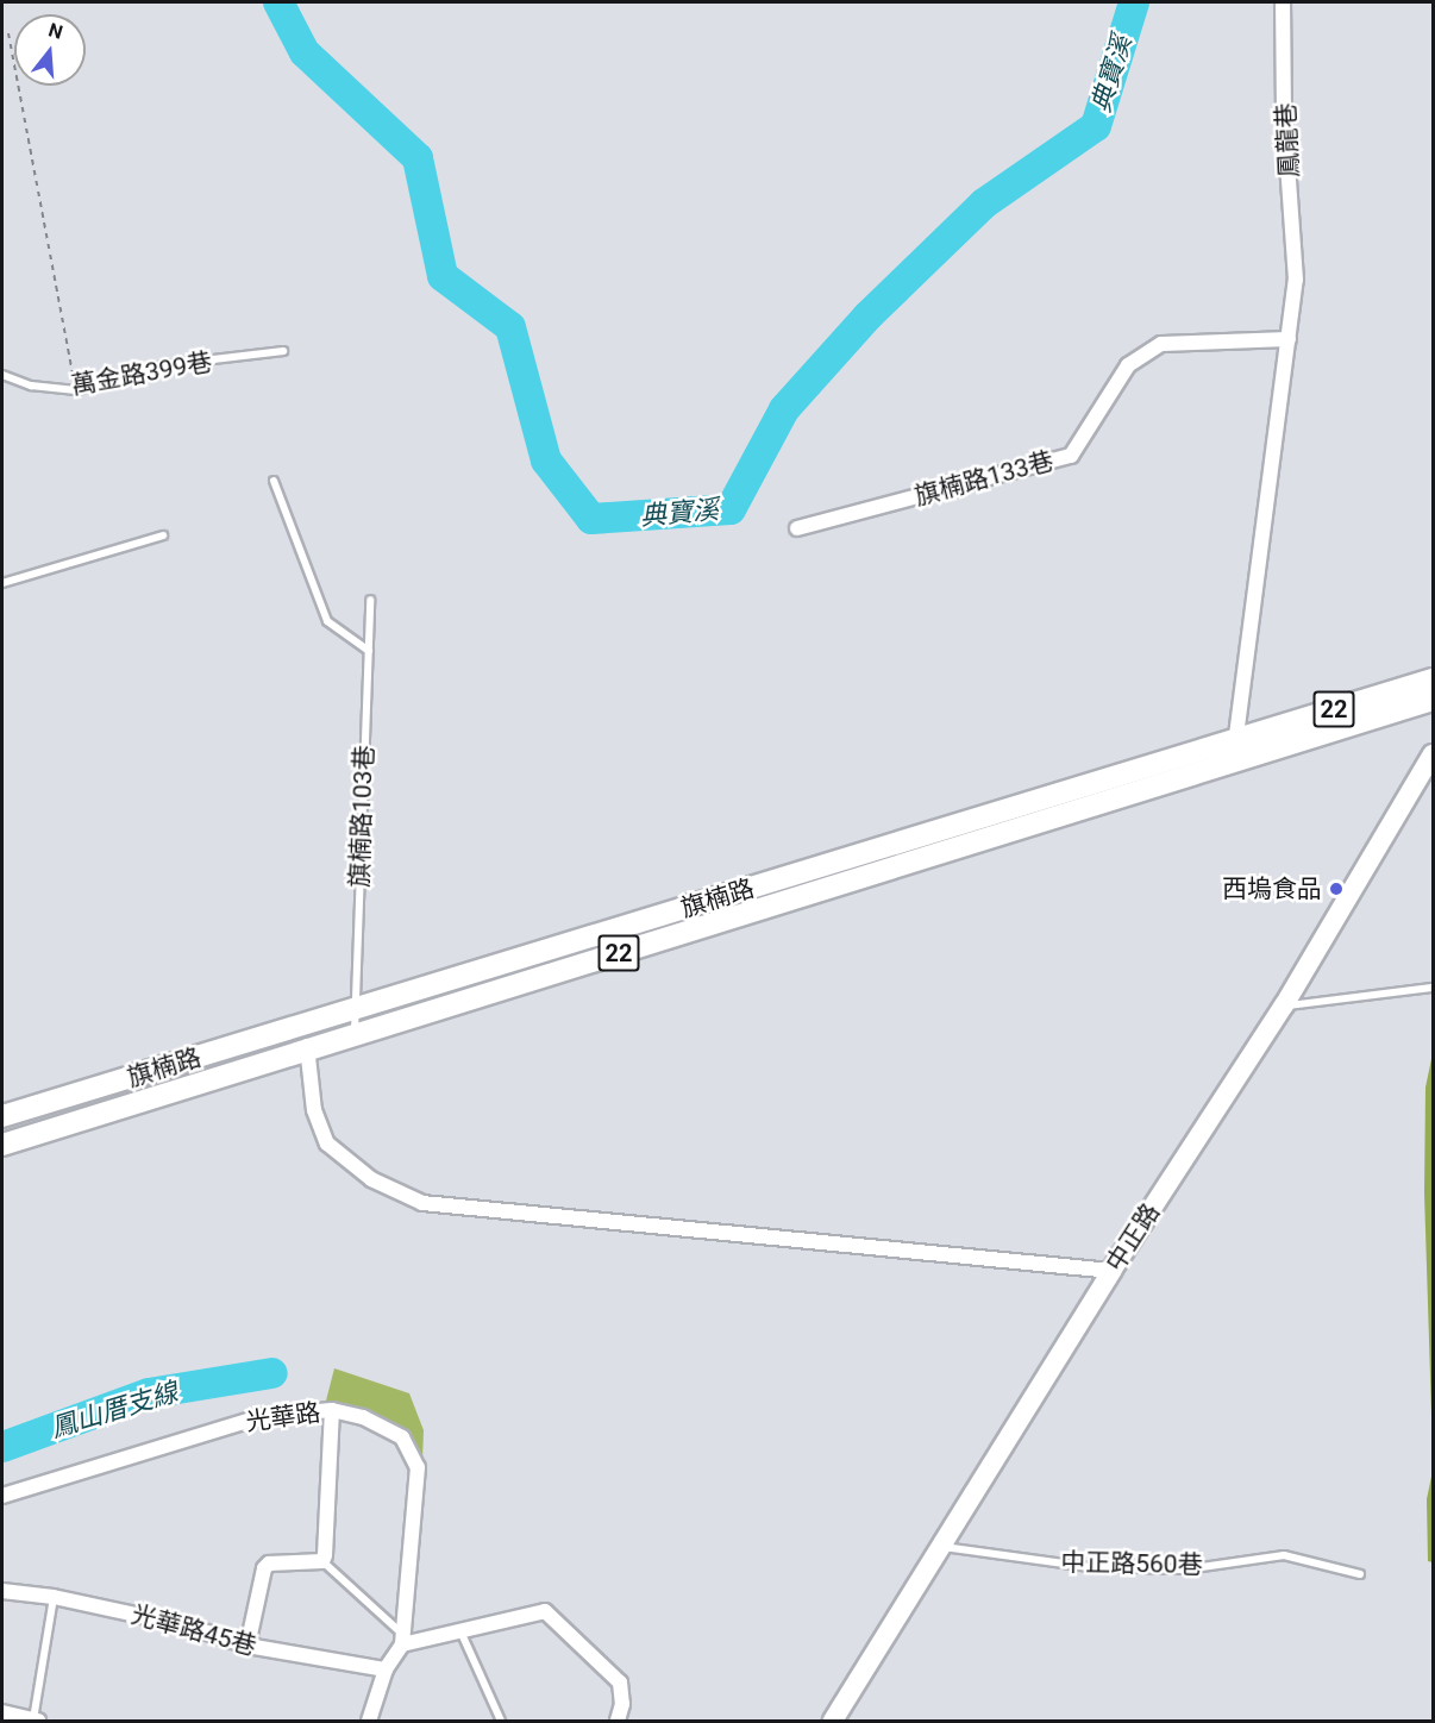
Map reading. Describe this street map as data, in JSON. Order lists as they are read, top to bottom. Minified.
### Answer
{"streets":{"main road":["22","旗楠路","中正路"],"street":["鳳龍巷","旗楠路133巷","光華路","光華路45巷"],"lane":["萬金路399巷","旗楠路103巷","中正路560巷"]},"crossings":[["鳳龍巷","旗楠路133巷"],["旗楠路103巷","旗楠路"],["中正路","中正路560巷"],["光華路","光華路45巷"]],"water":["典寶溪","鳳山厝支線"],"places":["西塢食品"],"north":"top"}
